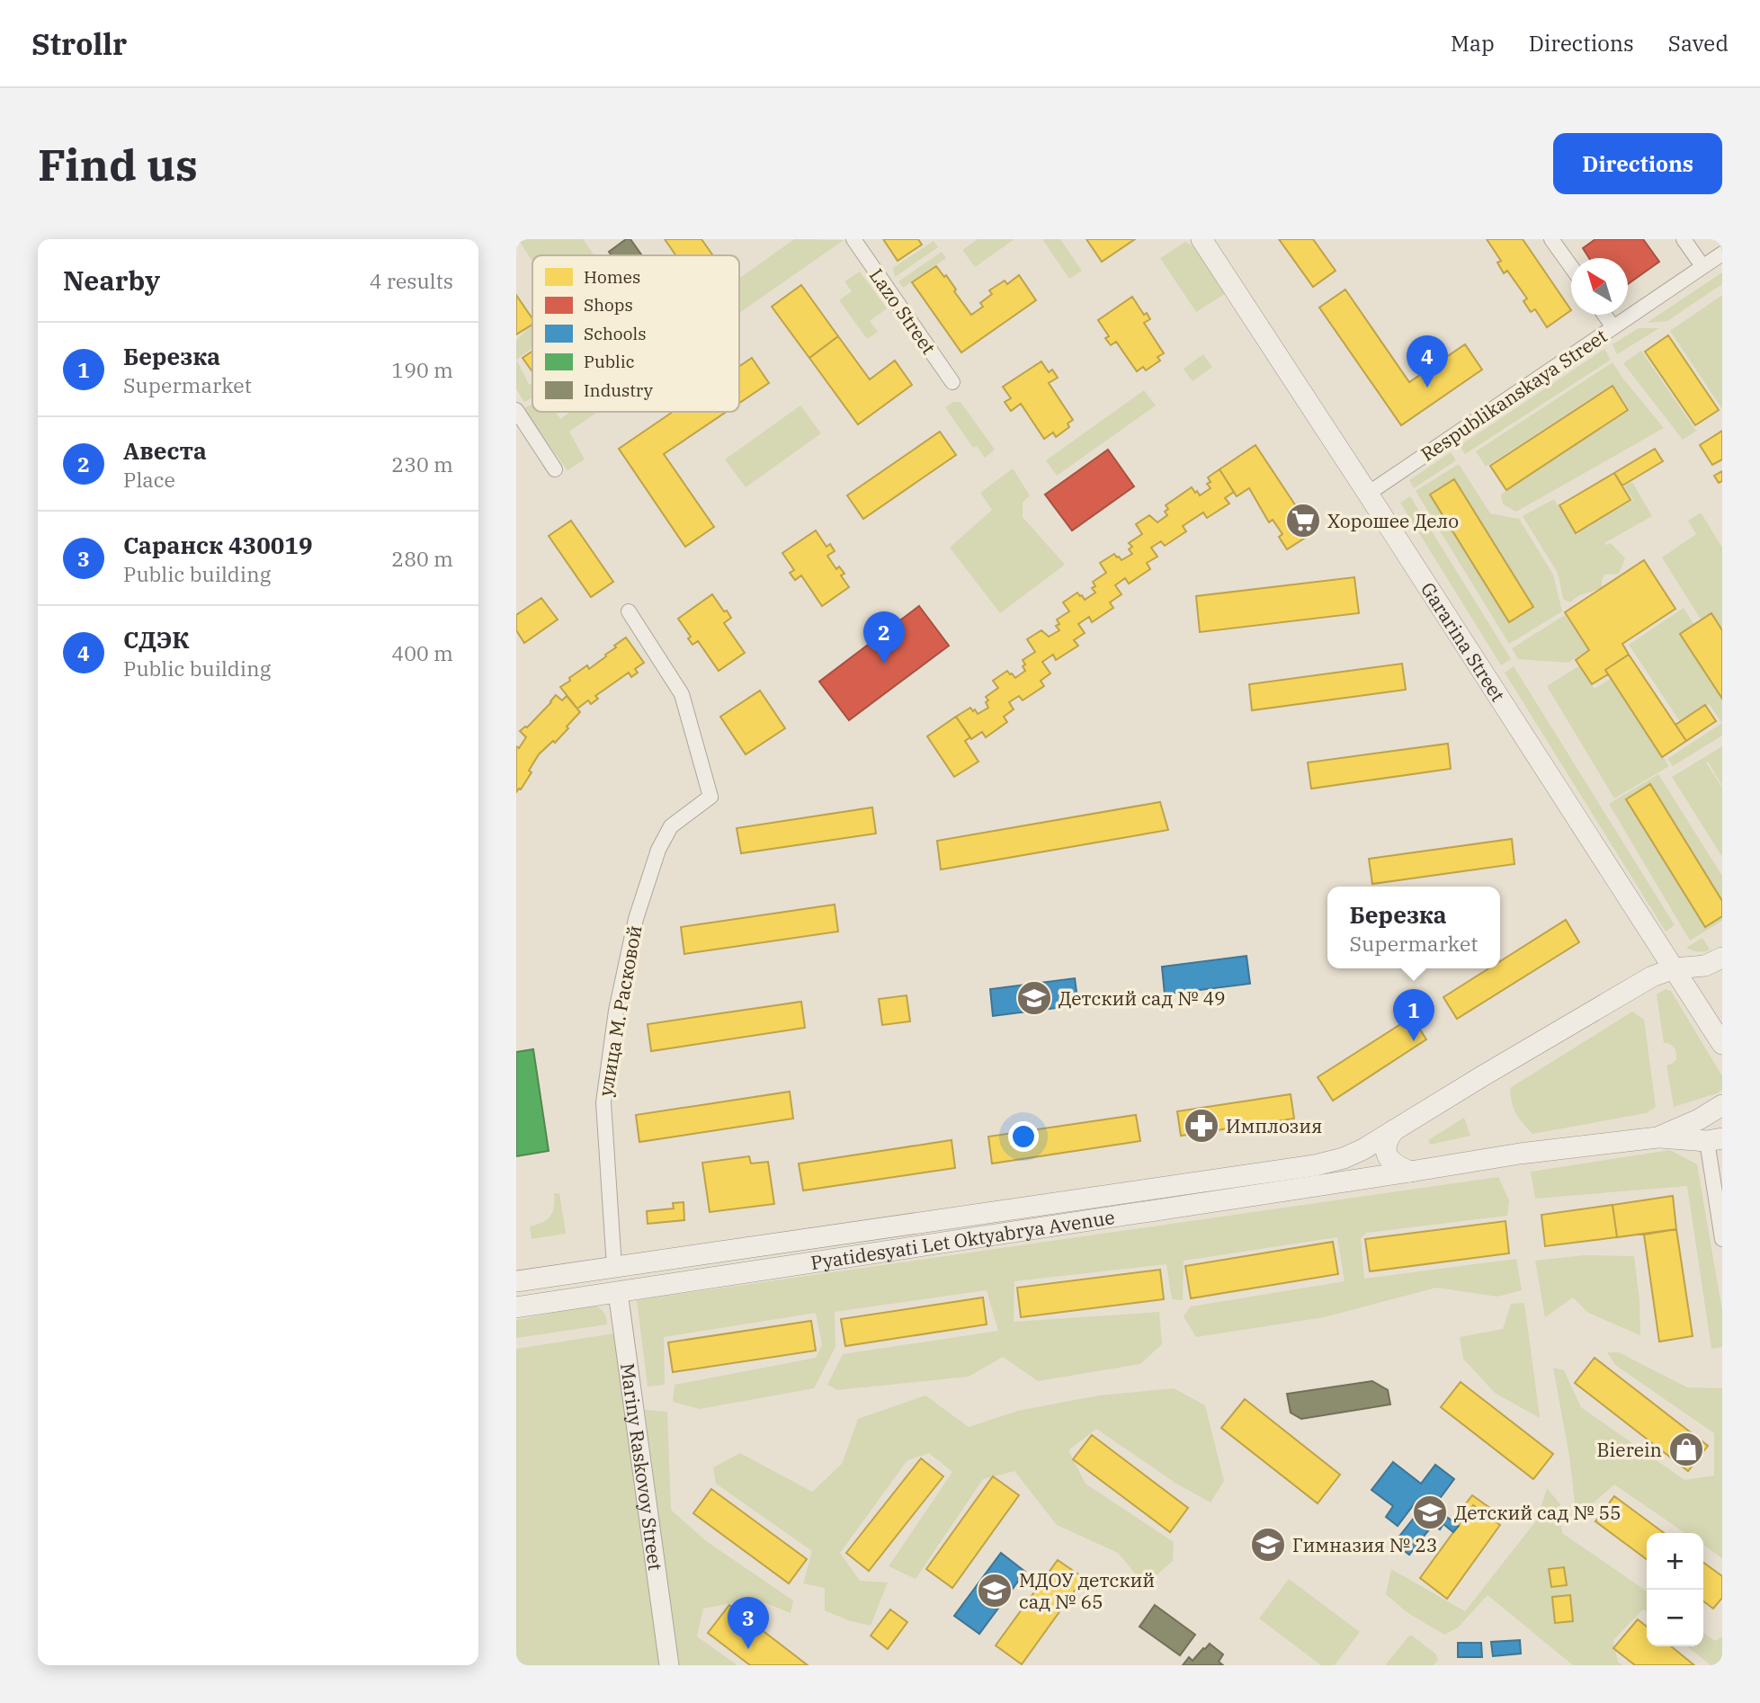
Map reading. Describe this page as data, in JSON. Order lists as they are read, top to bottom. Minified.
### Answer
{"streets":{"main road":["Gararina Street","Pyatidesyati Let Oktyabrya Avenue","Mariny Raskovoy Street"],"street":["Lazo Street","Respublikanskaya Street","улица М. Расковой"]},"crossings":[["Respublikanskaya Street","Gararina Street"],["Gararina Street","Pyatidesyati Let Oktyabrya Avenue"],["улица М. Расковой","Pyatidesyati Let Oktyabrya Avenue"],["улица М. Расковой","Mariny Raskovoy Street"],["Pyatidesyati Let Oktyabrya Avenue","Mariny Raskovoy Street"]],"places":{"supermarket":["Хорошее Дело"],"school or university":["Детский сад № 49","Детский сад № 55","Гимназия № 23","МДОУ детский сад № 65"],"pharmacy":["Имплозия"],"shop":["Bierein"]},"legend":["Homes","Shops","Schools","Public","Industry"],"north":"top left","page":{"header":"Strollr","nav":["Map","Directions","Saved"],"buttons":"Directions","title":"Find us","heading":["Nearby","4 results"],"list":[{"mark":"1","name":"Березка","note":"Supermarket","value":"190 m"},{"mark":"2","name":"Авеста","note":"Place","value":"230 m"},{"mark":"3","name":"Саранск 430019","note":"Public building","value":"280 m"},{"mark":"4","name":"СДЭК","note":"Public building","value":"400 m"}],"pins":["4","2","1","3"],"popup":["Березка","Supermarket"],"map_buttons":["+","−"]}}
